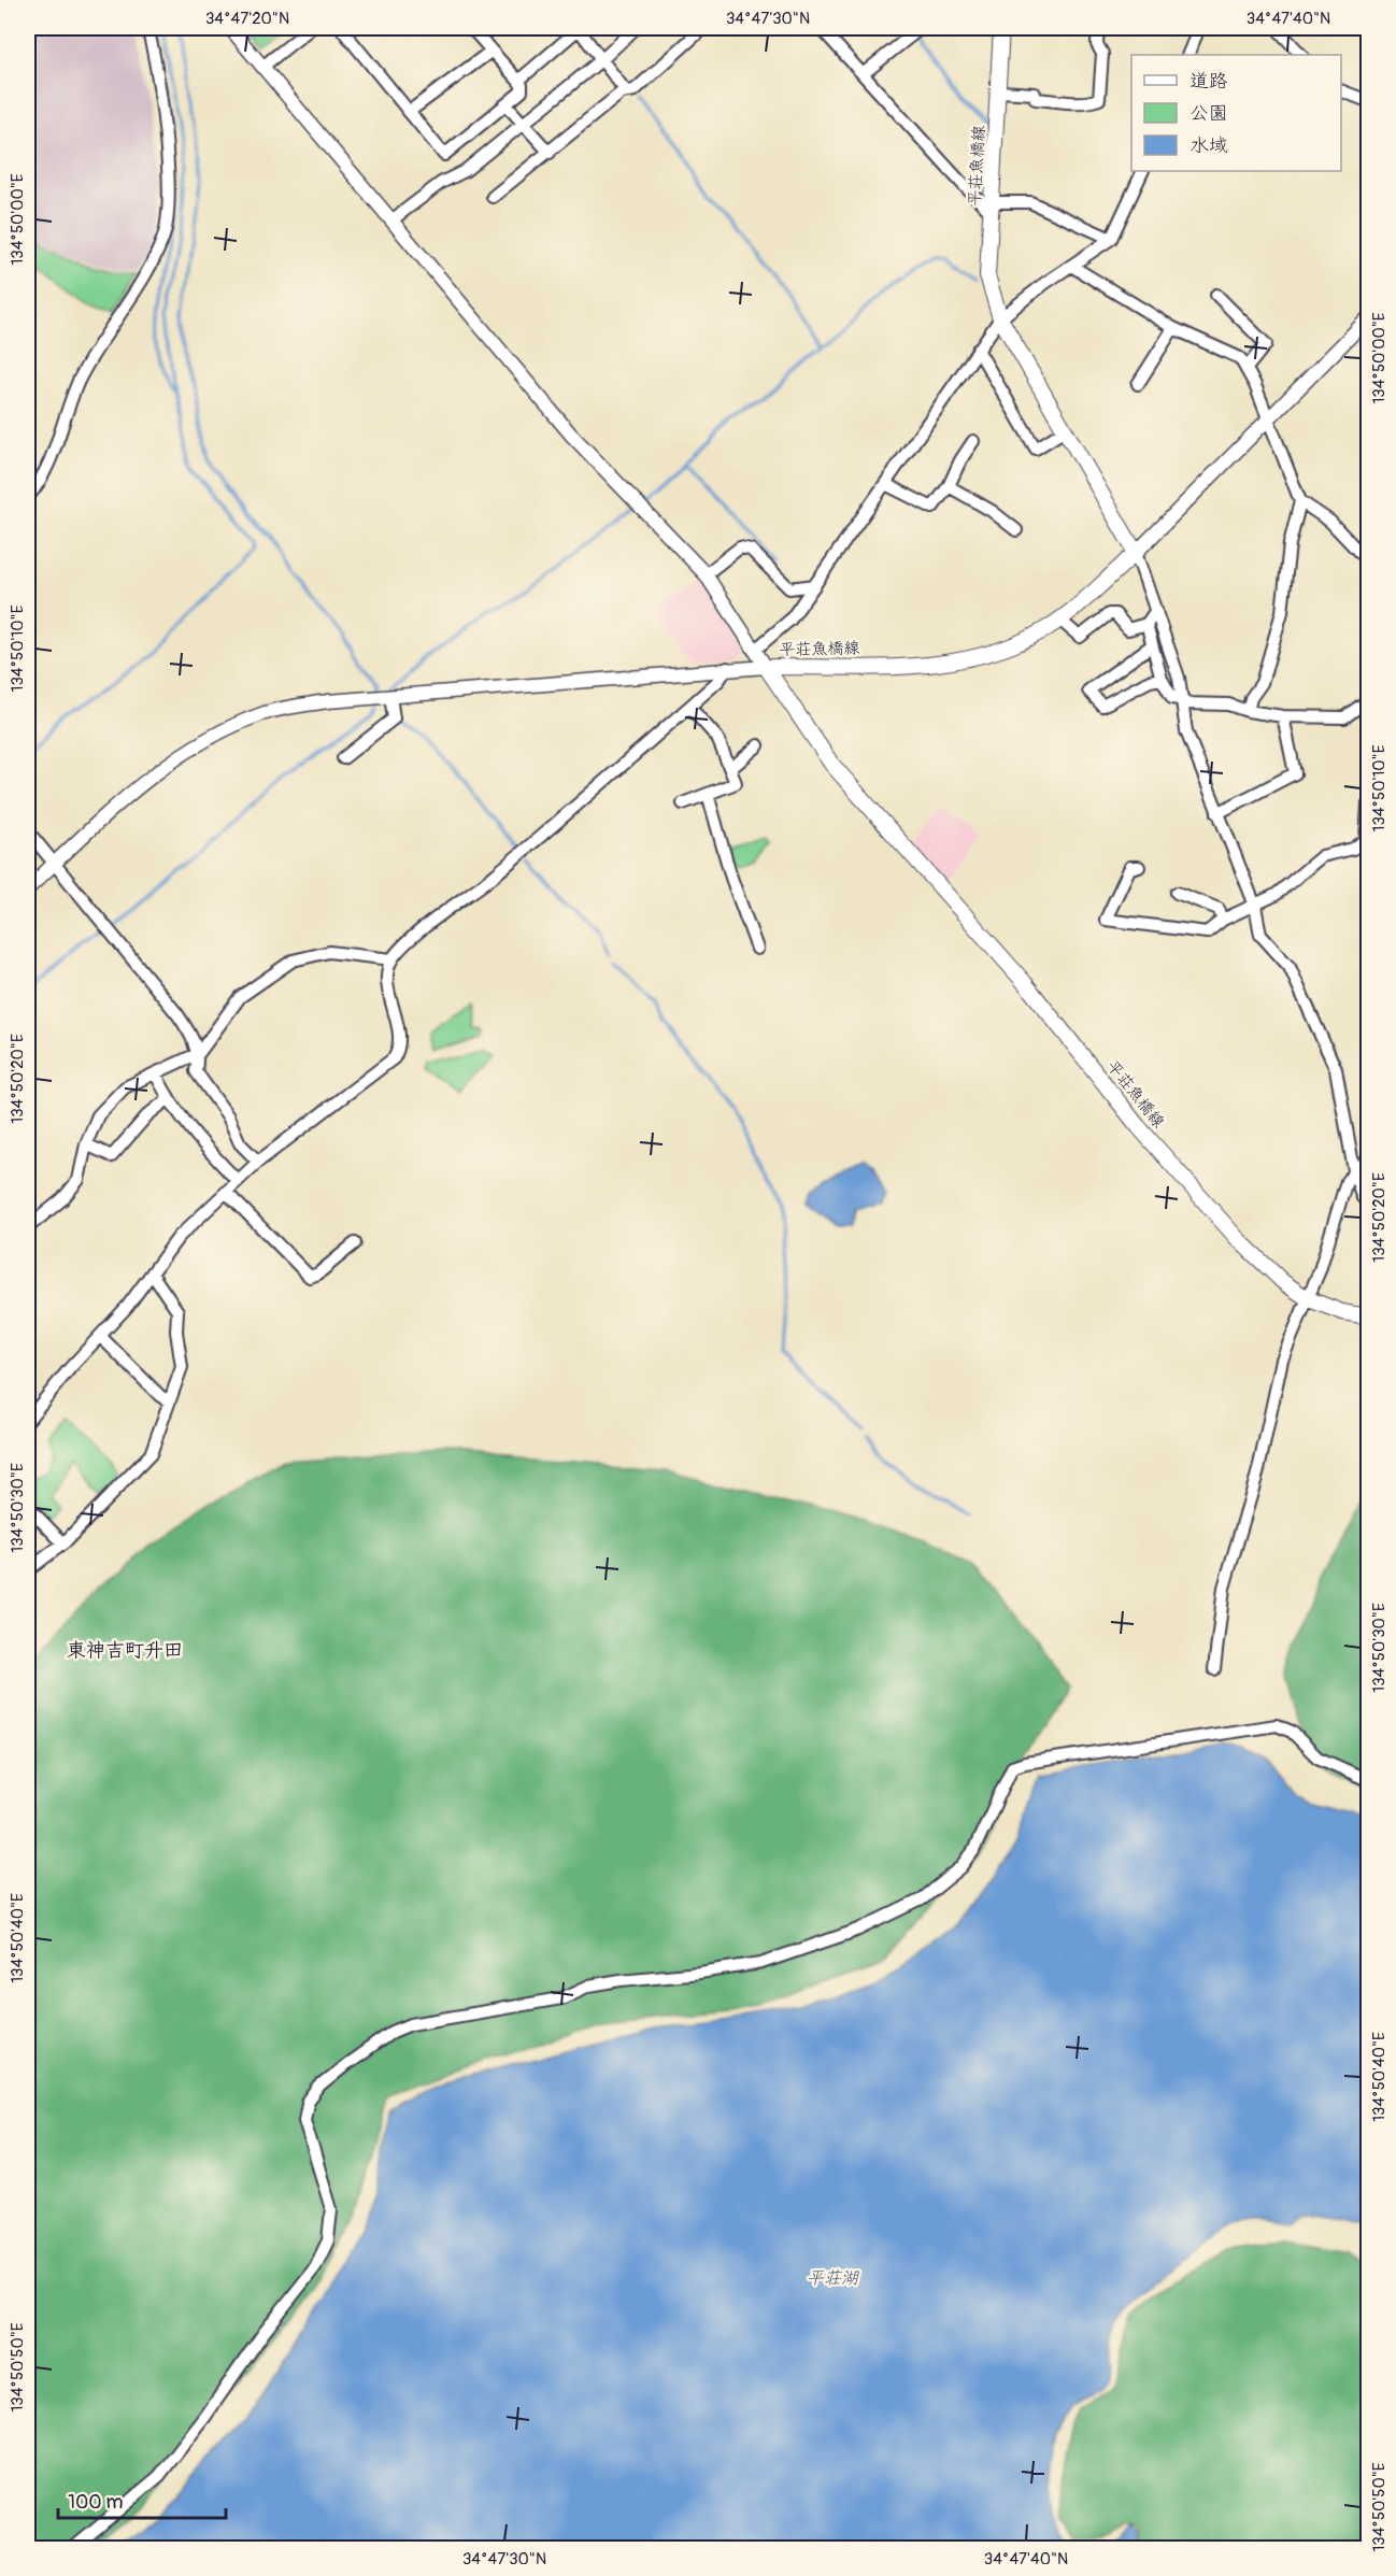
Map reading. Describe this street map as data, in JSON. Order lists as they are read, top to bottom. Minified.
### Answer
{"streets":{"main road":["平荘魚橋線"]},"districts":["東神吉町升田"],"water":["平荘湖"],"legend":["道路","公園","水域"],"scale_bar":"100 m","coordinates":["34°47'20\"N","34°47'30\"N","34°47'40\"N","134°50'00\"E","134°50'10\"E","134°50'20\"E","134°50'30\"E","134°50'40\"E","134°50'50\"E"]}
